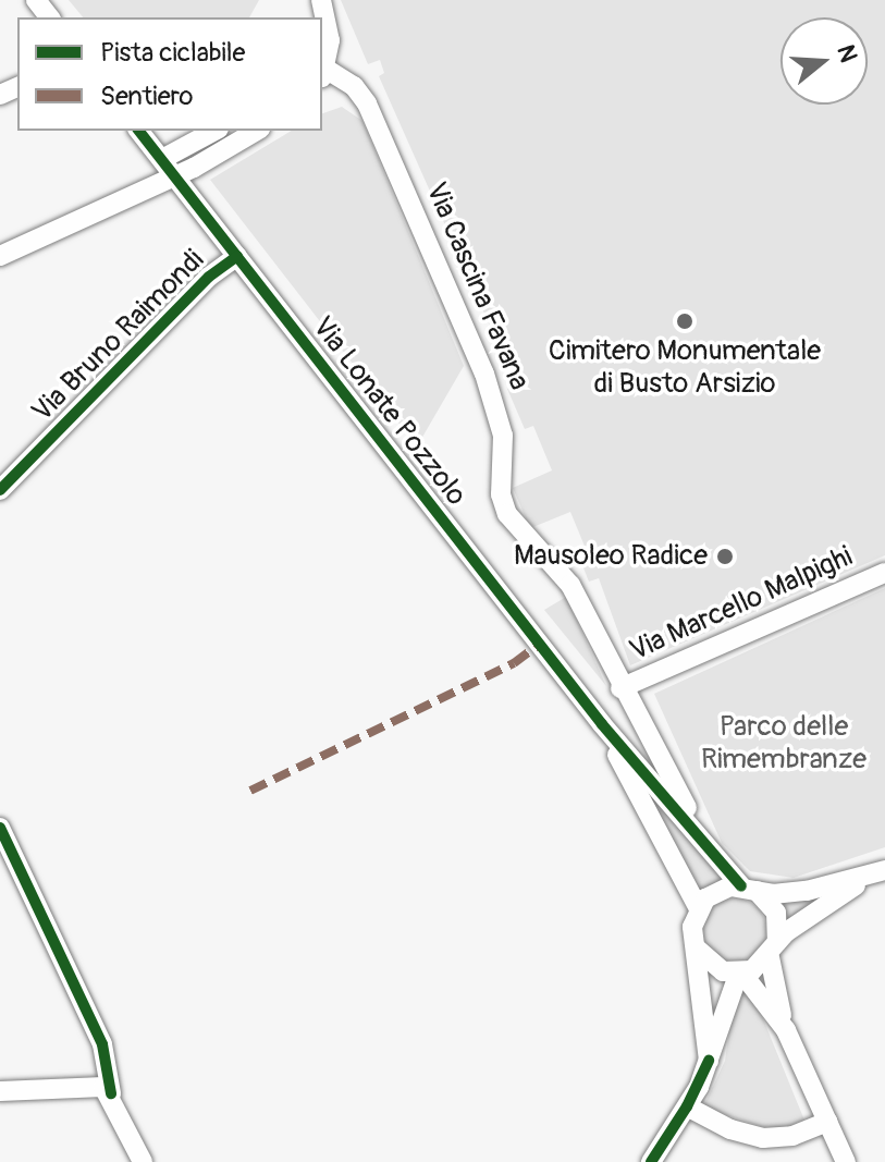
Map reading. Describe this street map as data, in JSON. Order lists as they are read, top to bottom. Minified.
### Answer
{"streets":{"street":["Via Cascina Favana","Via Bruno Raimondi","Via Lonate Pozzolo","Via Marcello Malpighi"]},"crossings":[["Via Cascina Favana","Via Marcello Malpighi"],["Via Bruno Raimondi","Via Lonate Pozzolo"]],"parks":["Parco delle Rimembranze"],"places":["Cimitero Monumentale di Busto Arsizio","Mausoleo Radice"],"legend":["Pista ciclabile","Sentiero"],"north":"right"}
